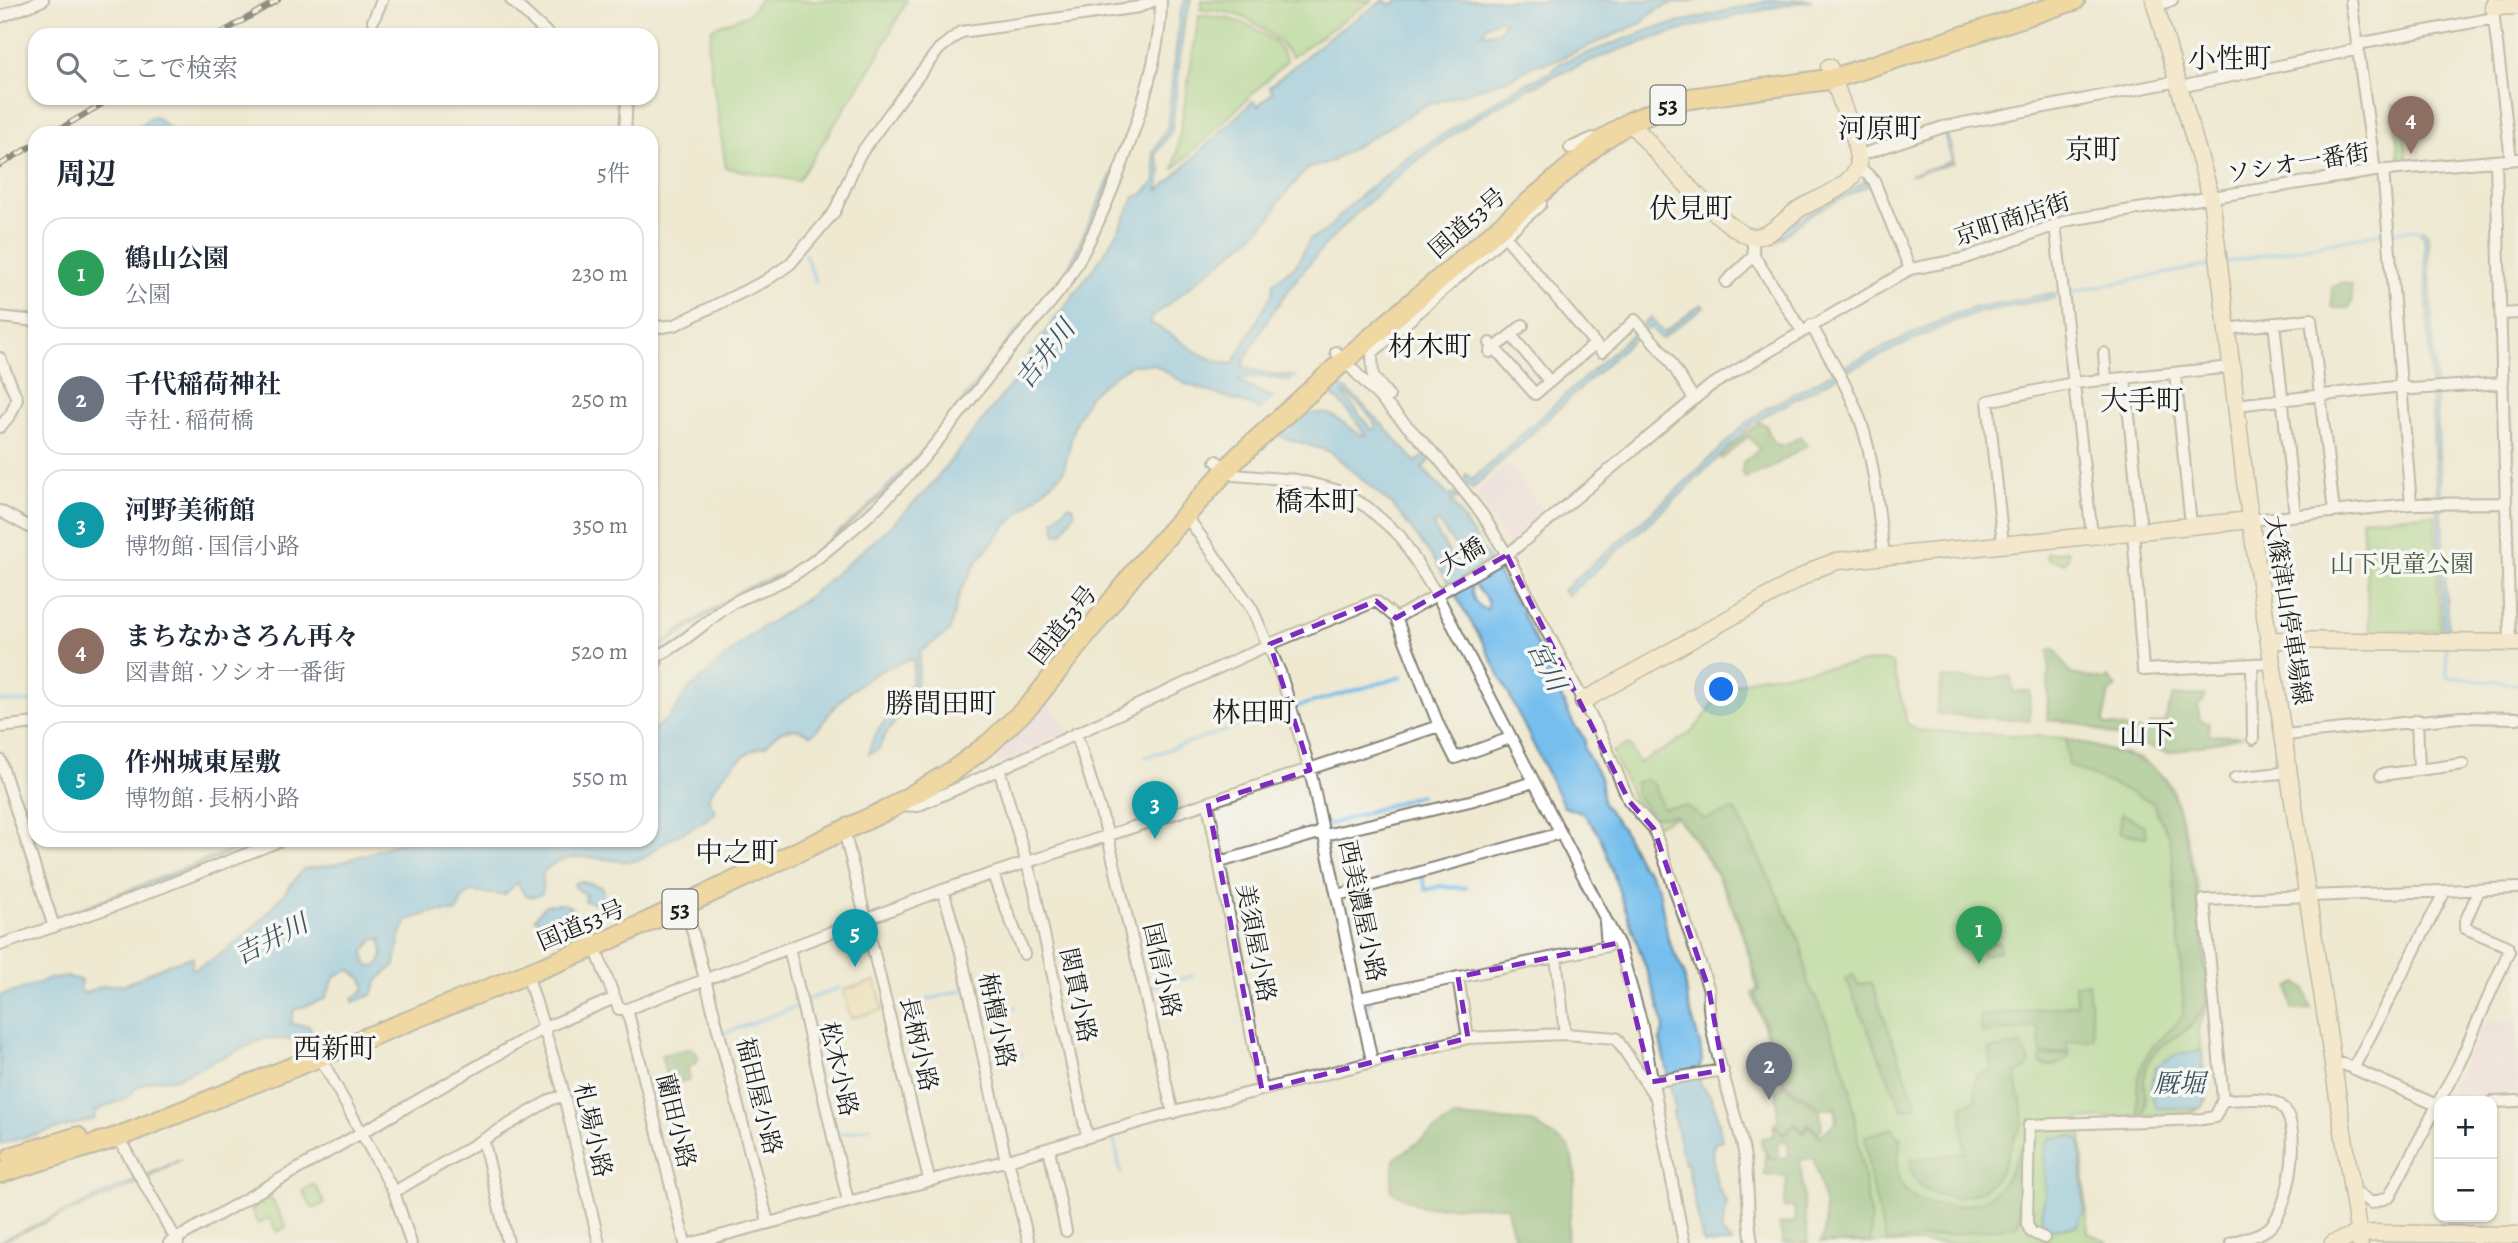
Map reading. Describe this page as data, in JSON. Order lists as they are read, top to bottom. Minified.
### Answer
{"streets":{"highway":["53","国道53号"],"street":["ソシオ一番街","京町商店街","大橋","大篠津山停車場線","西美濃屋小路","美須屋小路","国信小路","関貫小路","栴檀小路","長柄小路","松木小路","福田屋小路","蘭田小路","札場小路"]},"crossings":[["ソシオ一番街","京町商店街"],["ソシオ一番街","大篠津山停車場線"],["京町商店街","大橋"],["京町商店街","大篠津山停車場線"],["国道53号","西美濃屋小路"],["国道53号","長柄小路"],["国道53号","福田屋小路"],["国道53号","札場小路"]],"districts":["小性町","河原町","京町","伏見町","材木町","大手町","橋本町","勝間田町","林田町","山下","中之町","西新町"],"water":["吉井川","宮川","厩堀"],"parks":["山下児童公園"],"page":{"search":"ここで検索","pins":["4","3","1","5","2"],"heading":["周辺","5件"],"list":[{"mark":"1","name":"鶴山公園","note":"公園","value":"230 m"},{"mark":"2","name":"千代稲荷神社","note":"寺社 · 稲荷橋","value":"250 m"},{"mark":"3","name":"河野美術館","note":"博物館 · 国信小路","value":"350 m"},{"mark":"4","name":"まちなかさろん再々","note":"図書館 · ソシオ一番街","value":"520 m"},{"mark":"5","name":"作州城東屋敷","note":"博物館 · 長柄小路","value":"550 m"}],"map_buttons":["+","−"]}}
